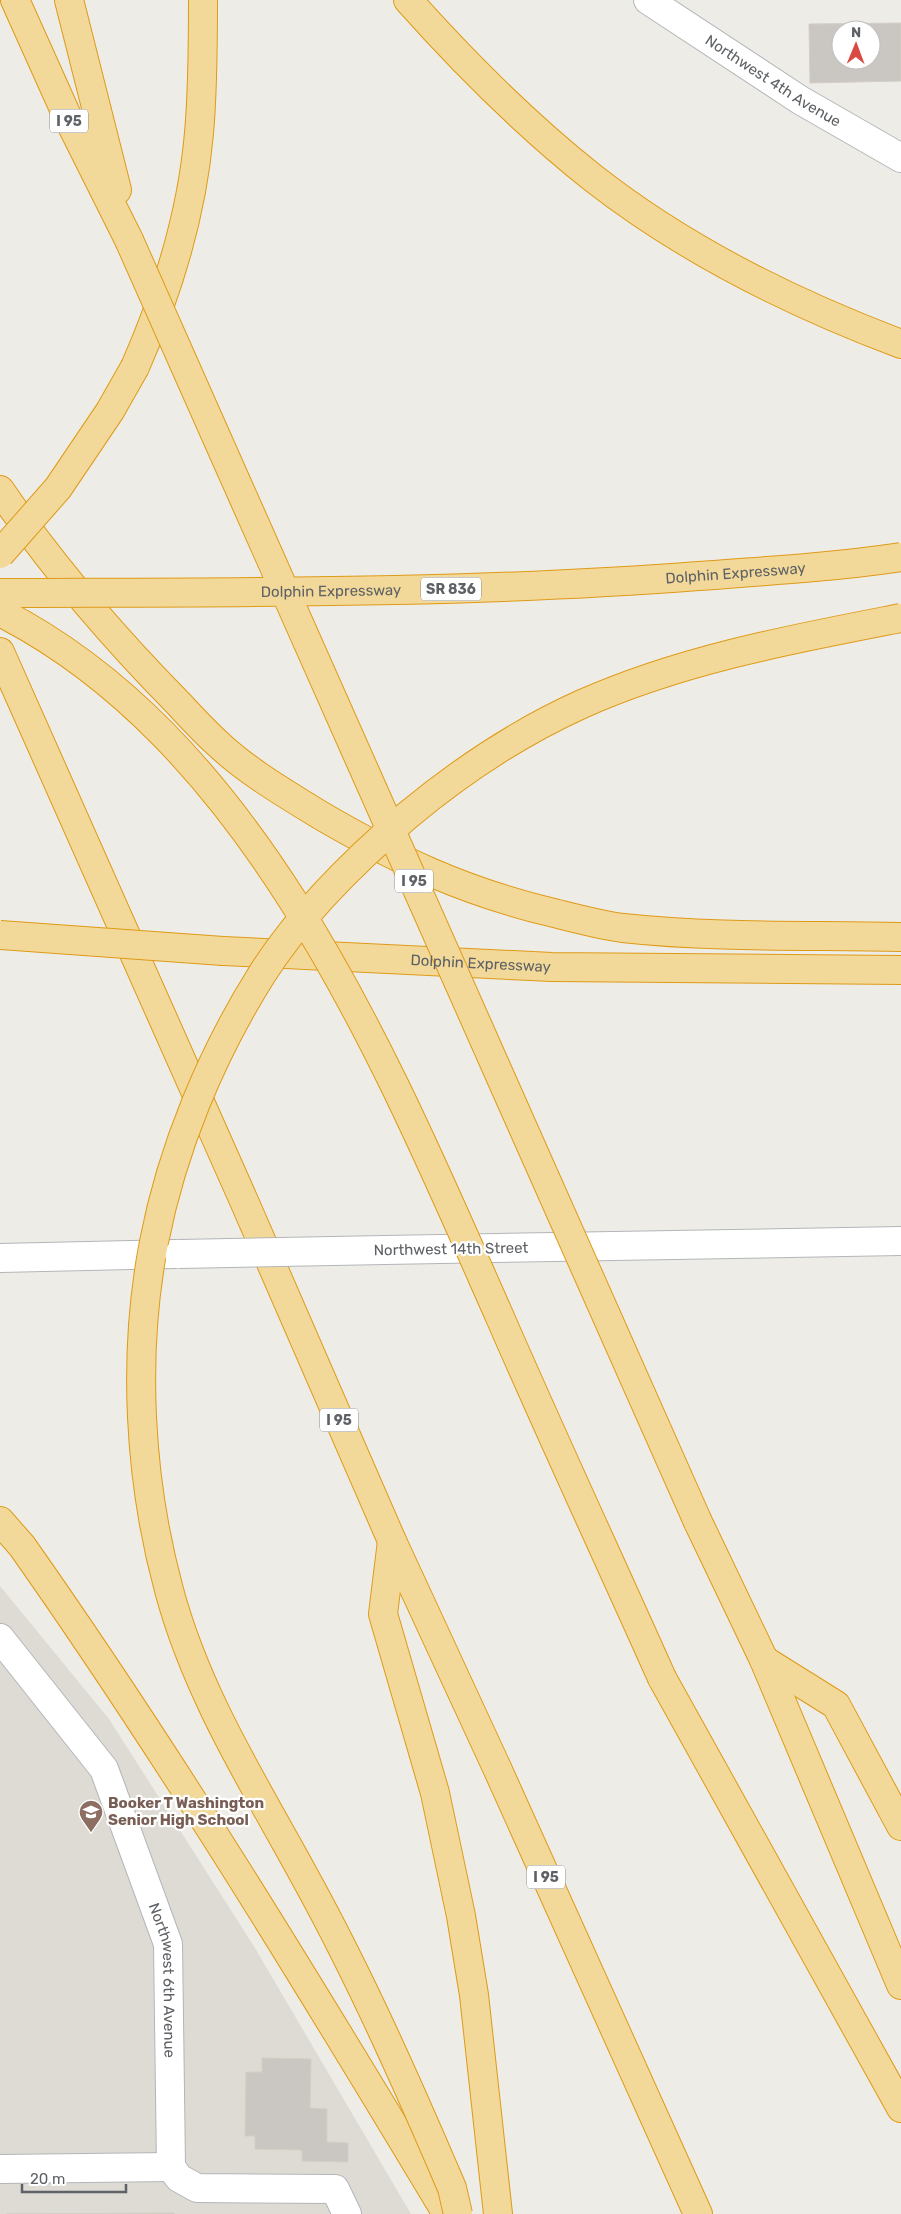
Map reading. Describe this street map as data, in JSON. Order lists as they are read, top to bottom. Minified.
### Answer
{"streets":{"highway":["I 95","Dolphin Expressway","SR 836"],"street":["Northwest 4th Avenue","Northwest 14th Street","Northwest 6th Avenue"]},"places":{"school or university":["Booker T Washington Senior High School"]},"scale_bar":"20 m","north":"top"}
